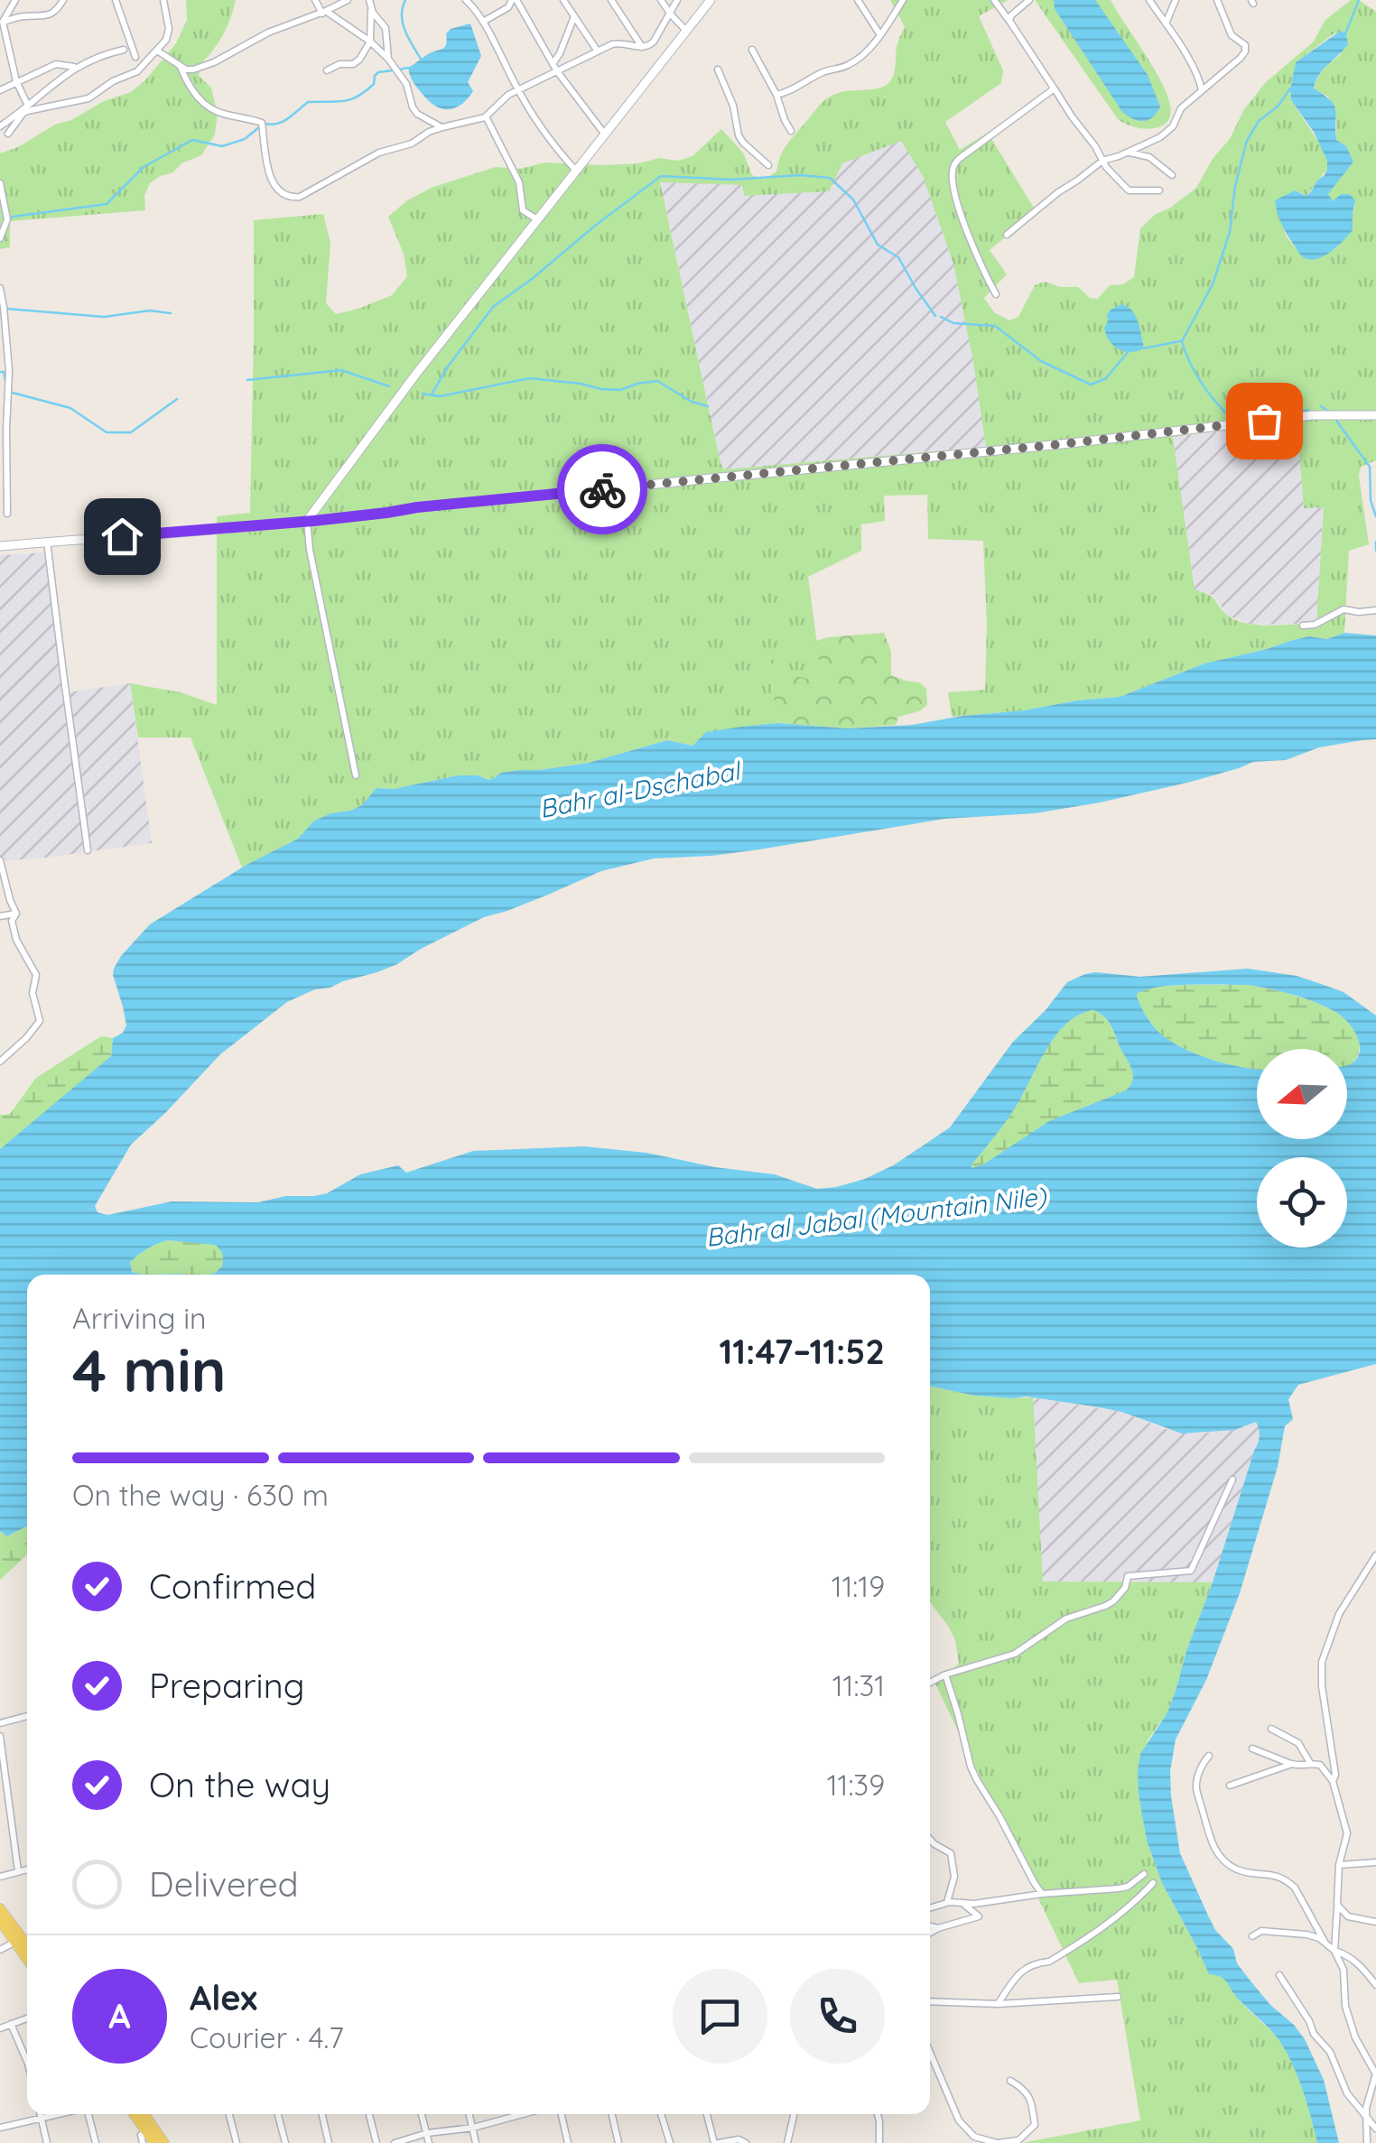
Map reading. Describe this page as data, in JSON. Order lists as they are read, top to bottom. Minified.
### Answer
{"water":["Bahr al-Dschabal","Bahr al Jabal (Mountain Nile)"],"north":"left","page":{"heading":["4 min","Arriving in","11:47–11:52"],"panel":["Alex","Courier · 4.7"],"bar":"On the way · 630 m","list":[["Confirmed","11:19"],["Preparing","11:31"],["On the way","11:39"],"Delivered"],"round":"A"}}
